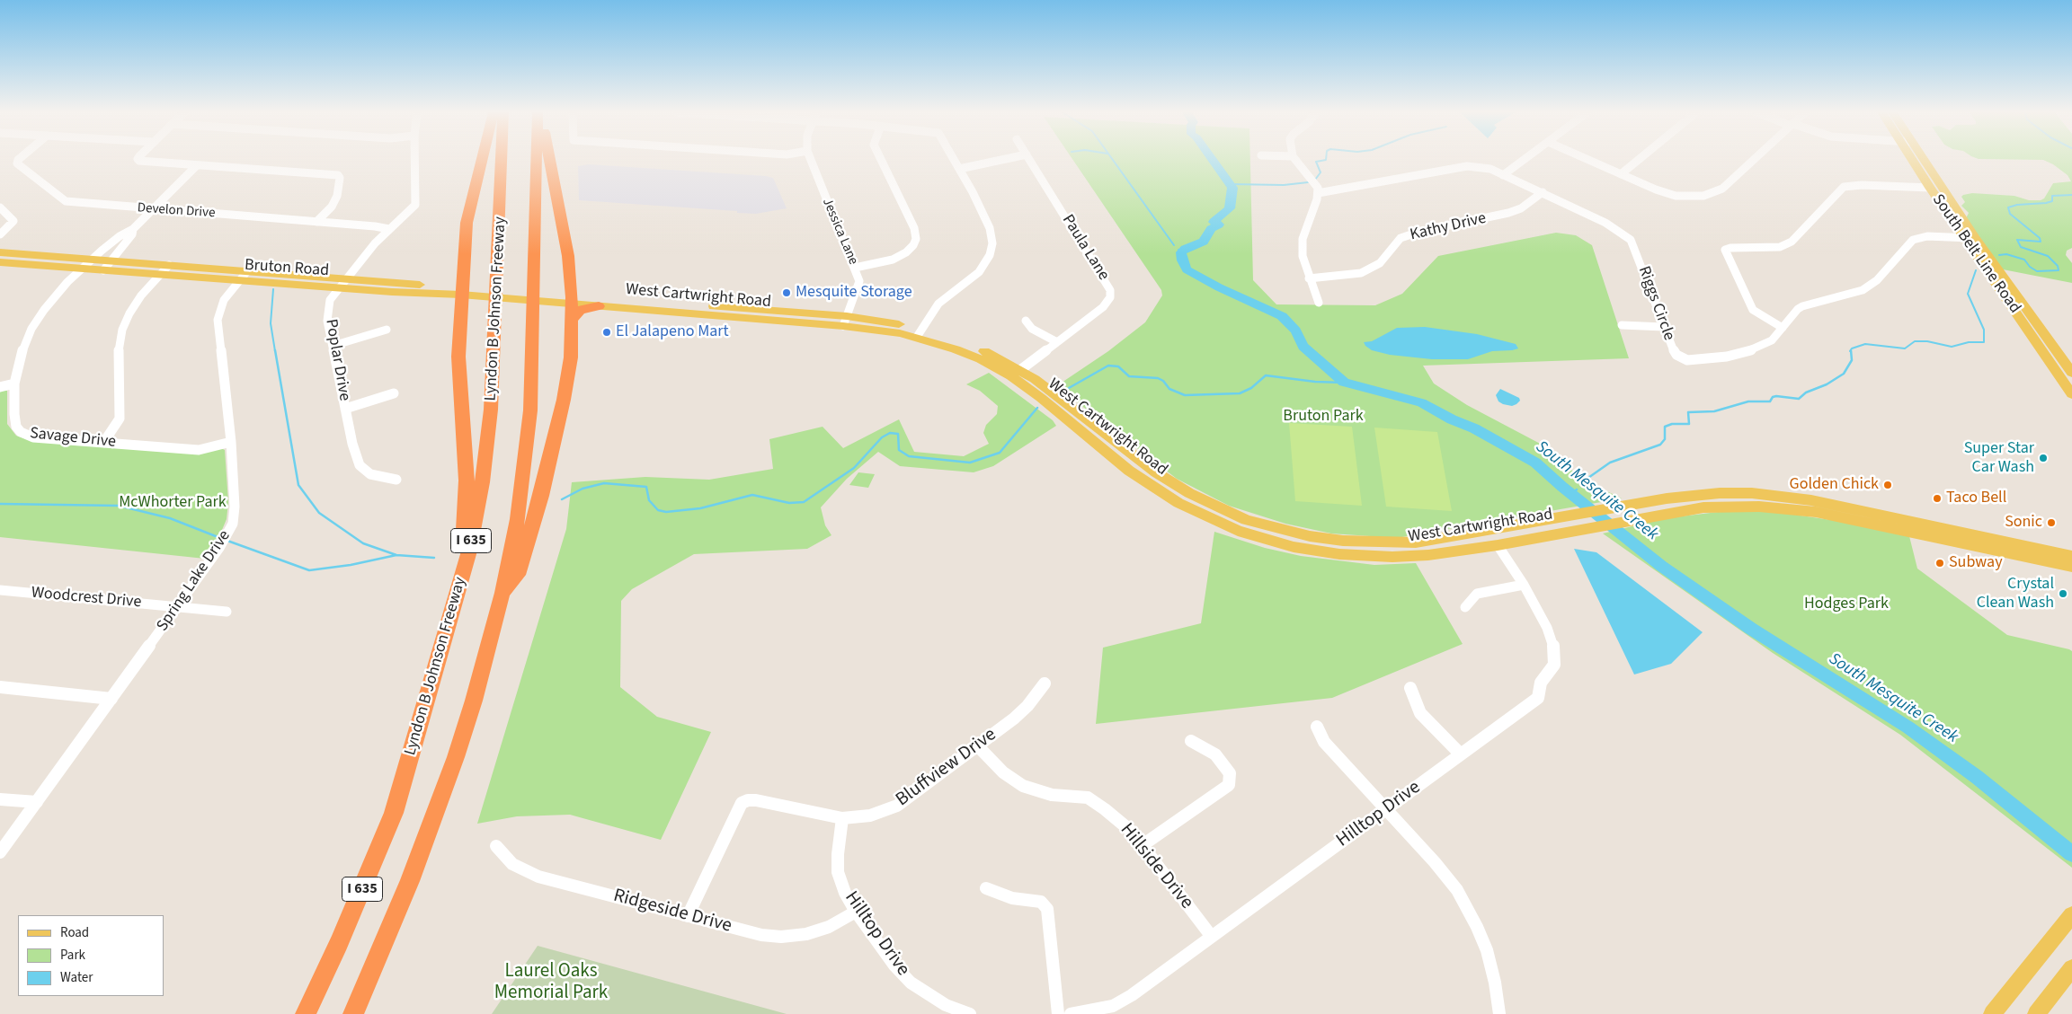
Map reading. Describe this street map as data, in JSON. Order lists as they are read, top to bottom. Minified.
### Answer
{"streets":{"highway":["Lyndon B Johnson Freeway","I 635"],"main road":["South Belt Line Road","Bruton Road","West Cartwright Road"],"street":["Develon Drive","Kathy Drive","Jessica Lane","Paula Lane","Riggs Circle","Poplar Drive","Savage Drive","Spring Lake Drive","Woodcrest Drive","Bluffview Drive","Hilltop Drive","Hillside Drive","Ridgeside Drive"]},"crossings":[["Develon Drive","Poplar Drive"],["Kathy Drive","Riggs Circle"],["Jessica Lane","West Cartwright Road"],["Paula Lane","West Cartwright Road"],["South Belt Line Road","Riggs Circle"],["Bruton Road","West Cartwright Road"],["Bruton Road","Poplar Drive"],["Bruton Road","Savage Drive"],["Bruton Road","Spring Lake Drive"],["West Cartwright Road","Hilltop Drive"],["Savage Drive","Spring Lake Drive"],["Spring Lake Drive","Woodcrest Drive"],["Bluffview Drive","Hilltop Drive"],["Bluffview Drive","Hillside Drive"],["Bluffview Drive","Ridgeside Drive"],["Hilltop Drive","Hillside Drive"],["Hilltop Drive","Ridgeside Drive"]],"water":["South Mesquite Creek"],"parks":["Bruton Park","McWhorter Park","Hodges Park","Laurel Oaks Memorial Park"],"places":["Mesquite Storage","El Jalapeno Mart","Super Star Car Wash","Golden Chick","Taco Bell","Sonic","Subway","Crystal Clean Wash"],"legend":["Road","Park","Water"]}
